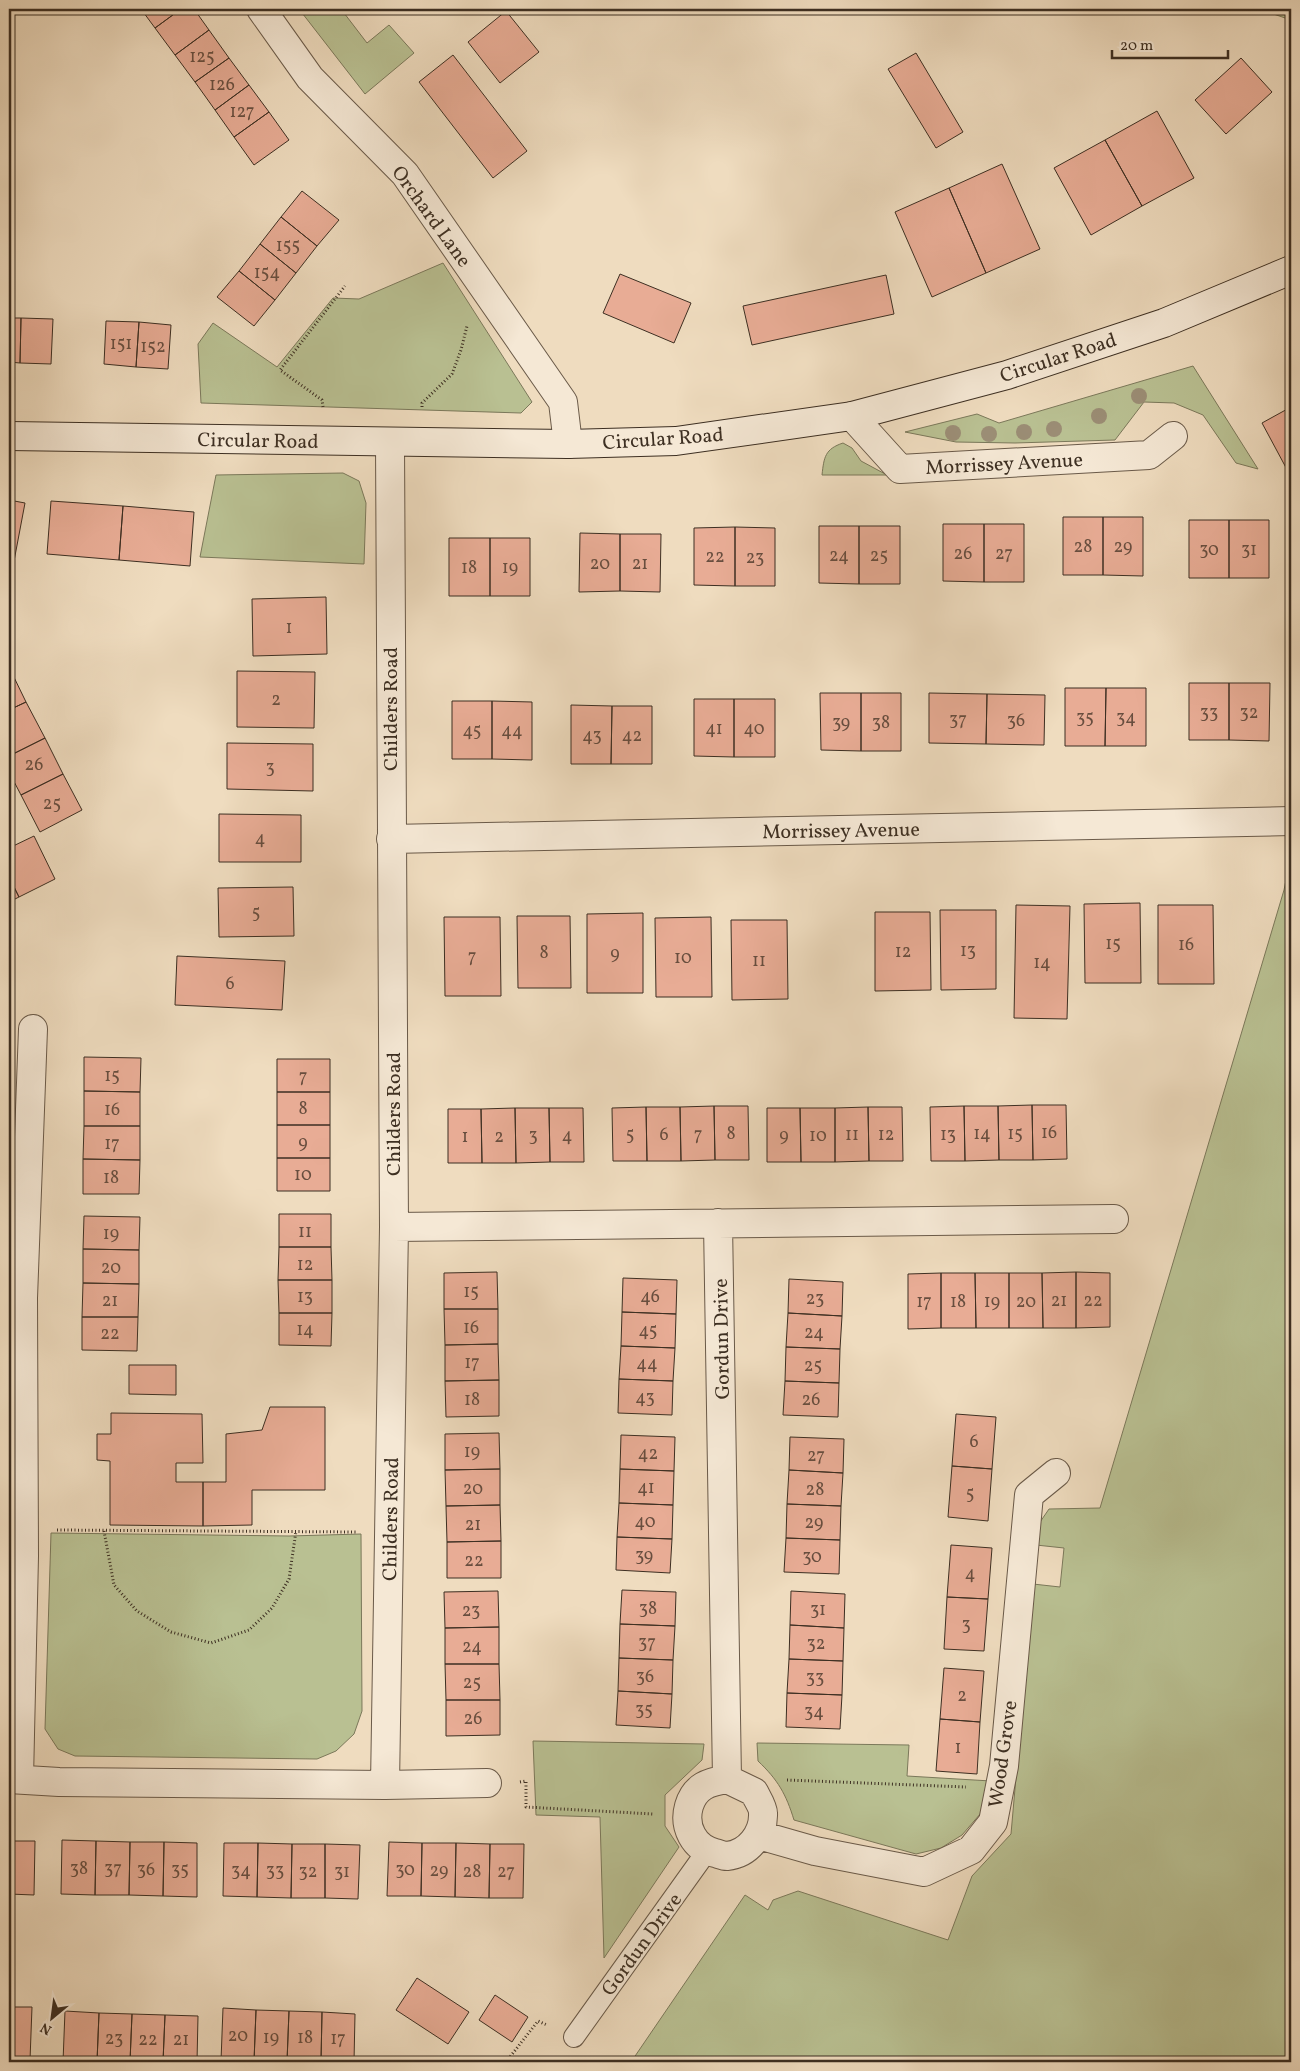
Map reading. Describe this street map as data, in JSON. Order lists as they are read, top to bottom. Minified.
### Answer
{"streets":{"street":["Orchard Lane","Circular Road","Morrissey Avenue","Childers Road","Gordun Drive","Wood Grove"]},"crossings":[["Orchard Lane","Circular Road"],["Circular Road","Morrissey Avenue"],["Circular Road","Childers Road"],["Morrissey Avenue","Childers Road"],["Gordun Drive","Wood Grove"]],"house_numbers":["125","126","127","155","154","151","152","28","29","30","31","26","27","24","25","22","23","20","21","18","19","1","2","33","32","35","34","37","36","39","38","41","40","45","44","43","42","26","3","25","4","5","15","16","13","12","8","9","7","10","11","14","6","15","7","8","16","16","8","14","15","5","6","7","11","12","13","3","4","9","10","1","2","9","17","10","18","11","19","12","20","15","13","46","23","21","21","22","17","18","19","20","16","14","45","24","22","17","44","25","43","18","26","6","19","42","27","41","20","28","5","40","29","21","39","30","22","4","38","31","23","3","37","32","24","36","33","25","2","35","34","26","1","38","37","36","35","30","34","33","29","32","31","28","27","20","19","18","23","17","22","21"],"scale_bar":"20 m","north":"bottom left"}
